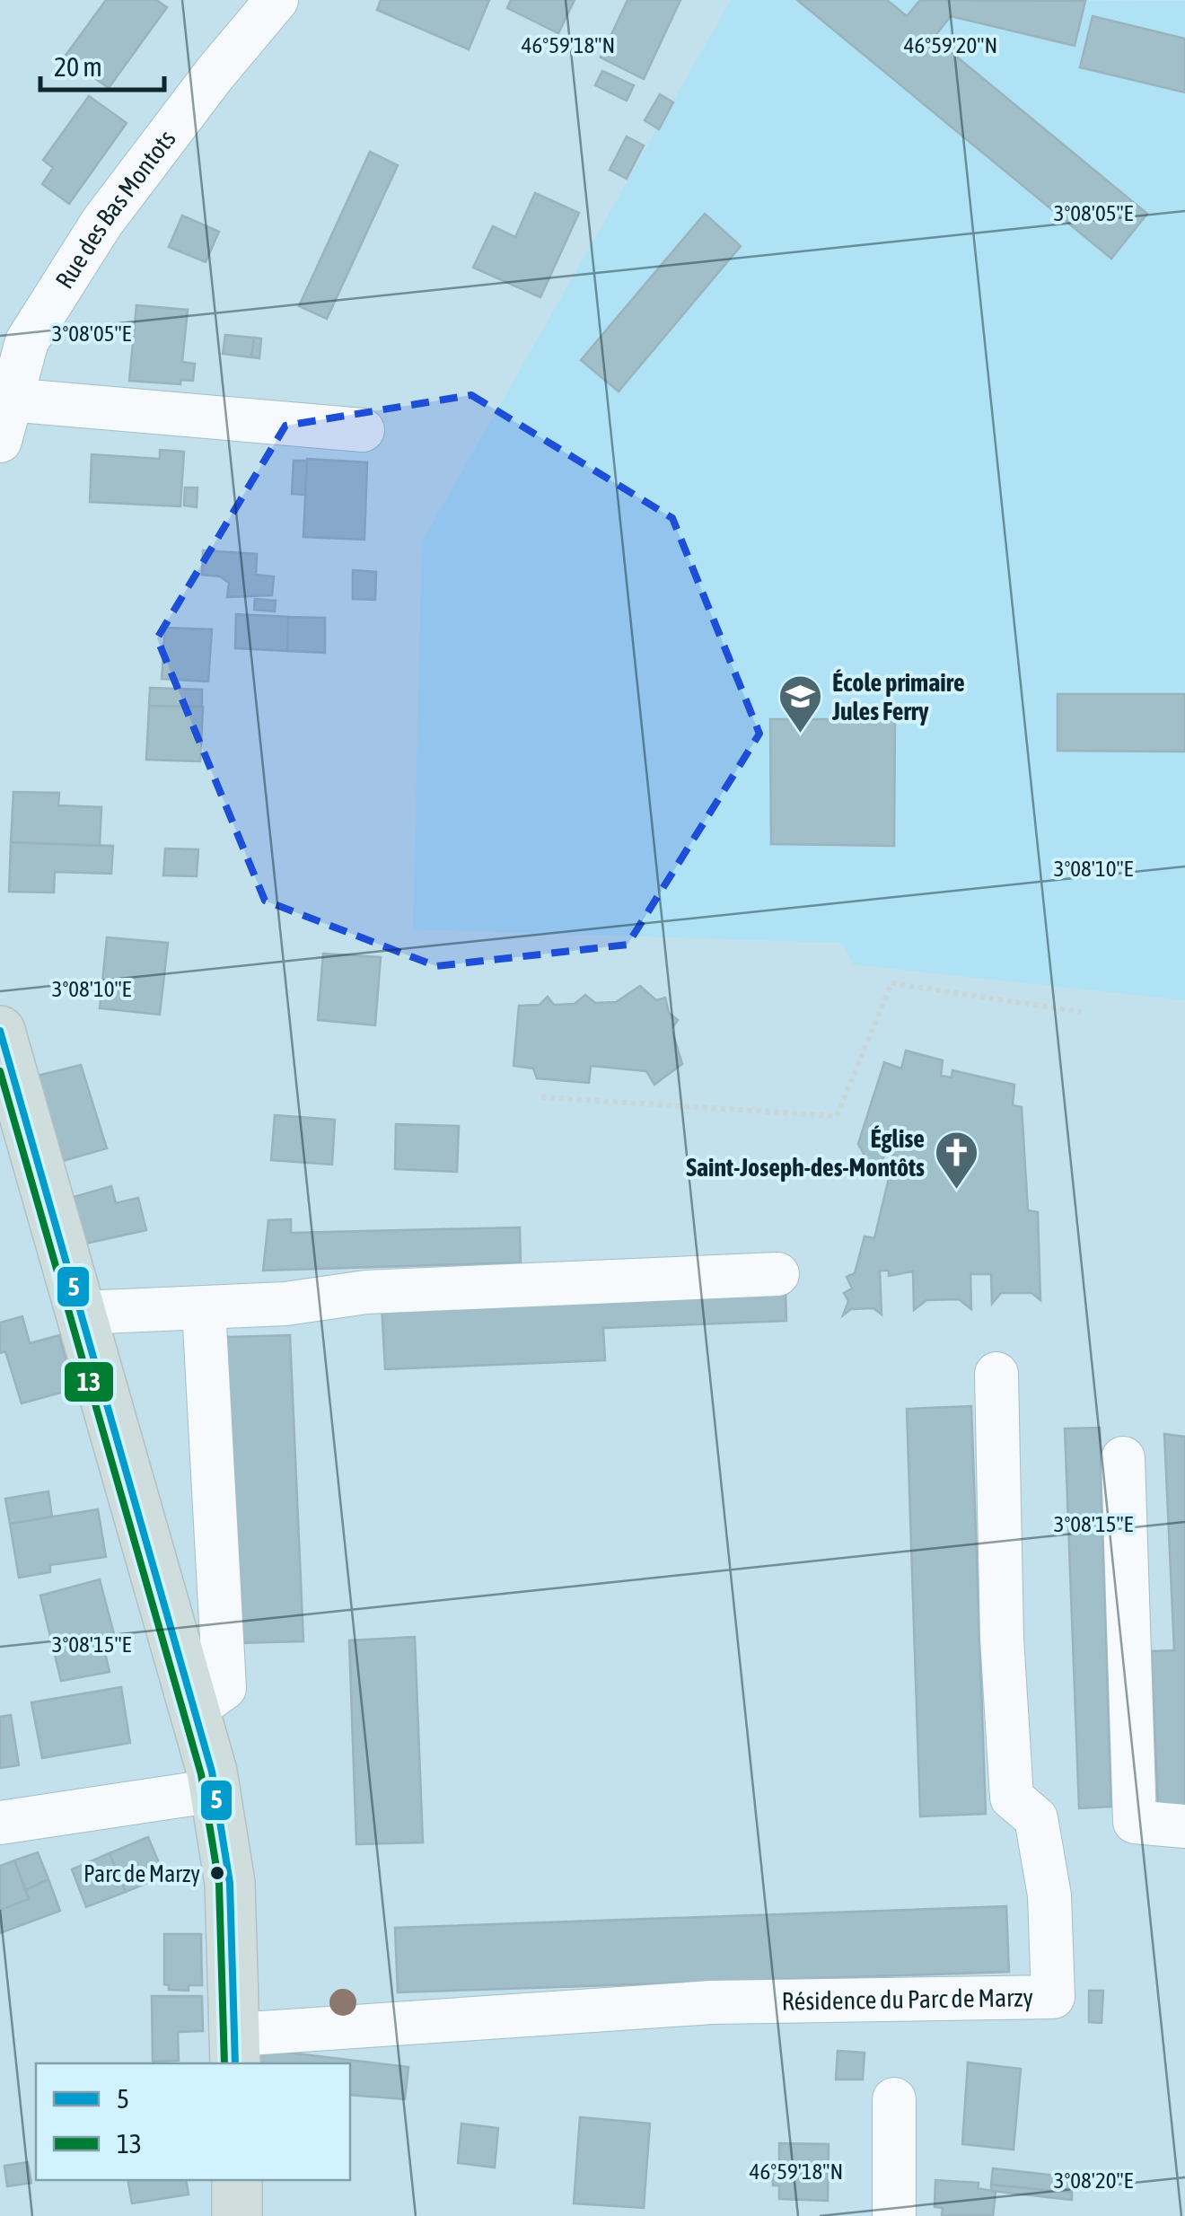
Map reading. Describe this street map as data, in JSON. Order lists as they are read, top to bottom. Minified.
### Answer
{"streets":{"street":["Rue des Bas Montots","Résidence du Parc de Marzy"]},"places":{"school or university":["École primaire Jules Ferry"],"church":["Église Saint-Joseph-des-Montôts"],"other":["Parc de Marzy"]},"lines":["transit line 5","transit line 13"],"legend":["5","13"],"scale_bar":"20 m","coordinates":["46°59'18\"N","46°59'20\"N","3°08'05\"E","3°08'10\"E","3°08'15\"E","3°08'20\"E"]}
